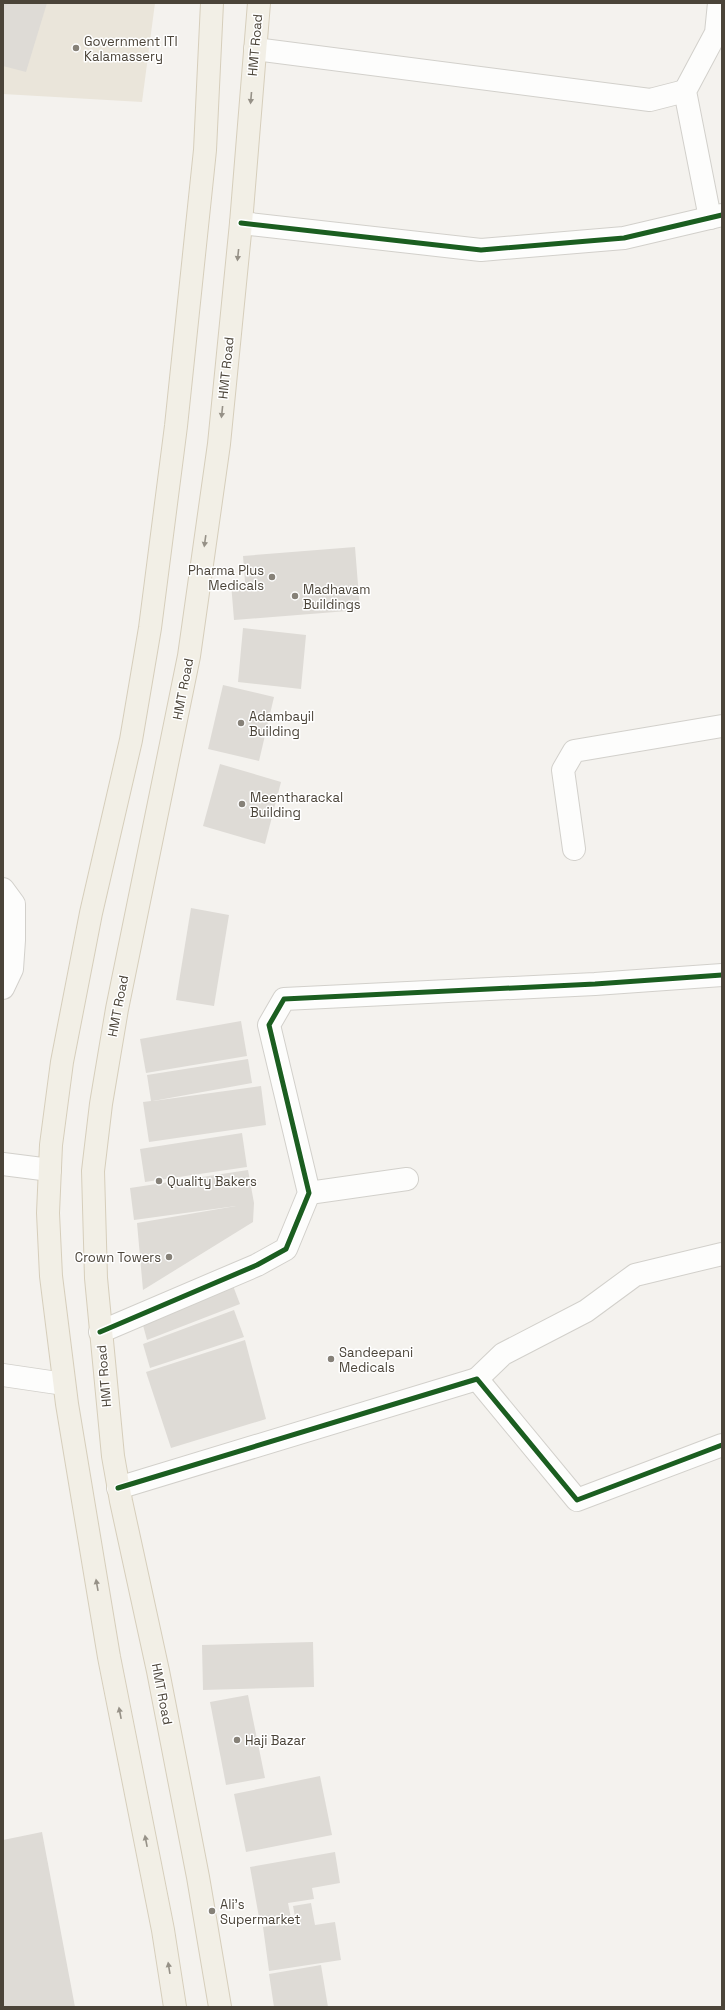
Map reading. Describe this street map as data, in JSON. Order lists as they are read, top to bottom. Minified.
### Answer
{"streets":{"main road":["HMT Road"]},"places":["Government ITI Kalamassery","Pharma Plus Medicals","Madhavam Buildings","Adambayil Building","Meentharackal Building","Quality Bakers","Crown Towers","Sandeepani Medicals","Haji Bazar","Ali's Supermarket"]}
